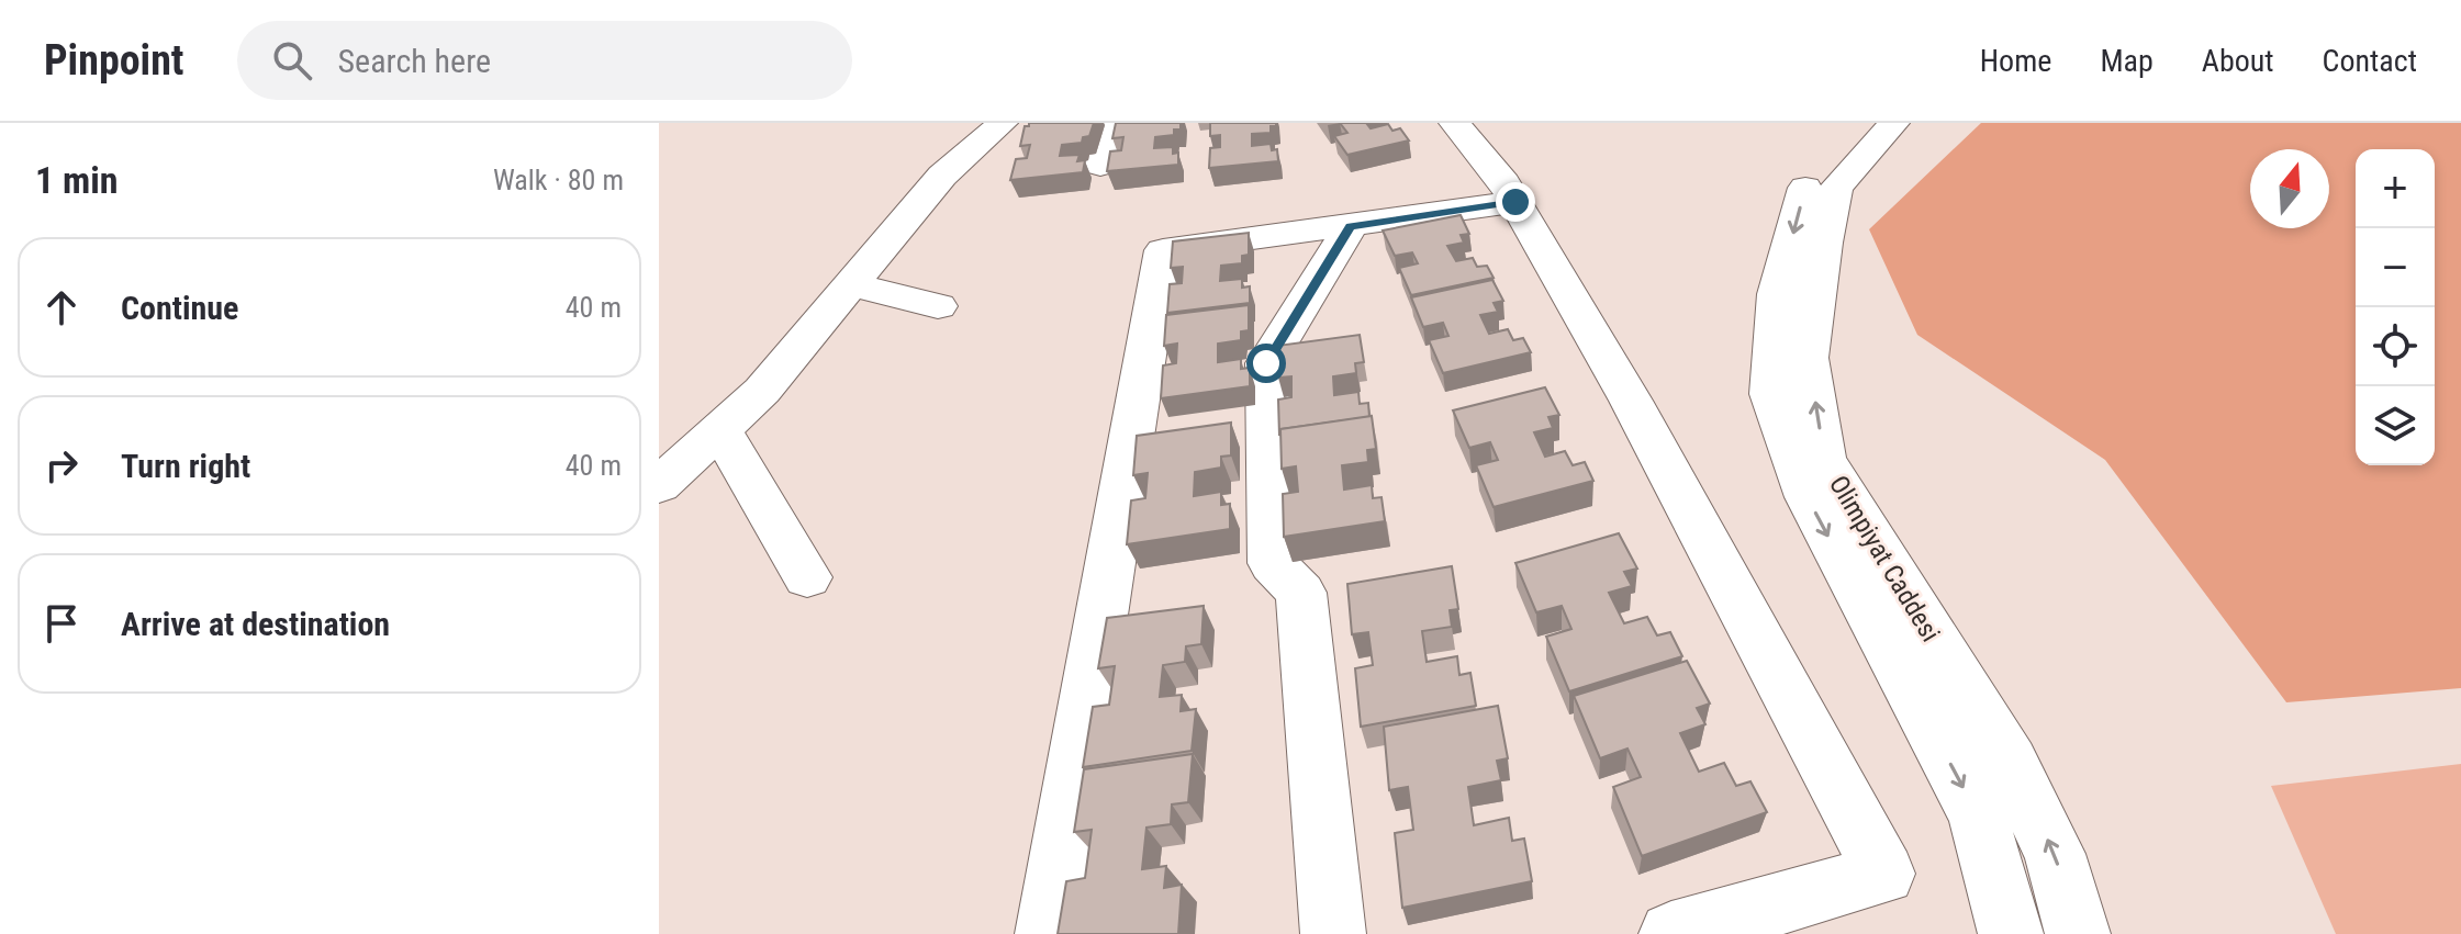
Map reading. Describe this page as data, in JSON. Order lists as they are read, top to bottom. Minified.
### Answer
{"streets":{"street":["Olimpiyat Caddesi"]},"north":"top","page":{"header":"Pinpoint","search":"Search here","nav":["Home","Map","About","Contact"],"heading":["1 min","Walk · 80 m"],"map_buttons":["+","−"],"list":[["Continue","40 m"],["Turn right","40 m"],"Arrive at destination"]}}
